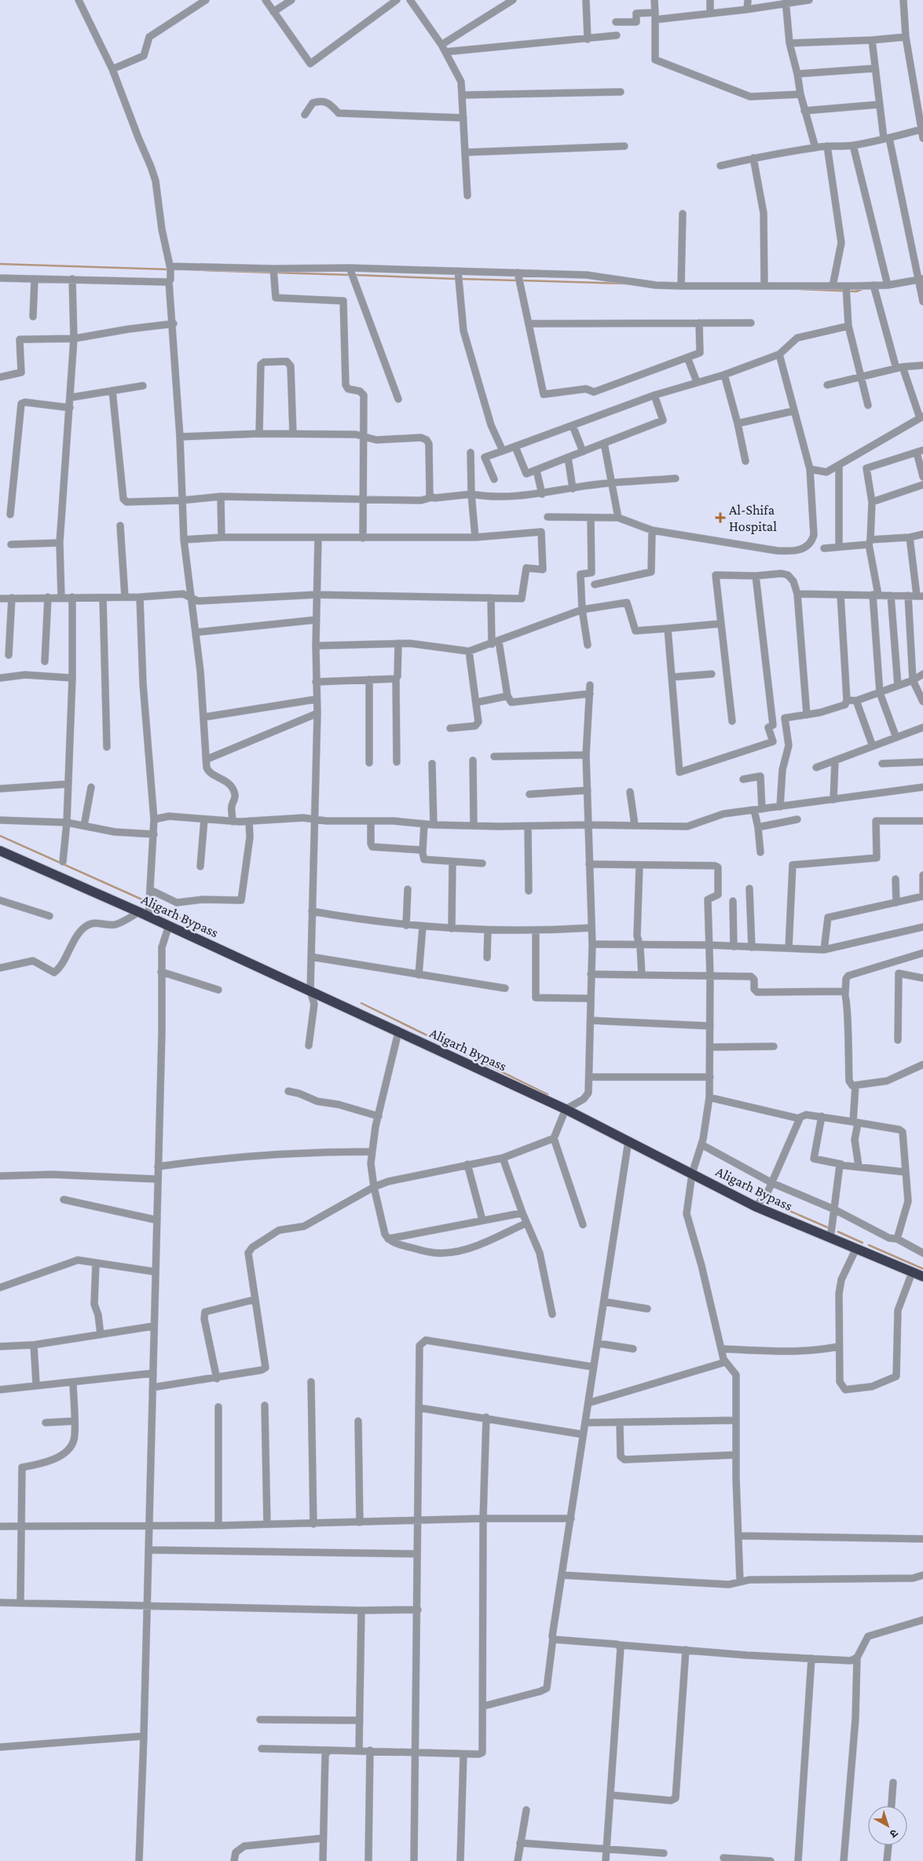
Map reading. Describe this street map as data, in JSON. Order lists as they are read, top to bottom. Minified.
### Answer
{"streets":{"highway":["Aligarh Bypass"]},"places":{"health":["Al-Shifa Hospital"]},"north":"bottom right"}
